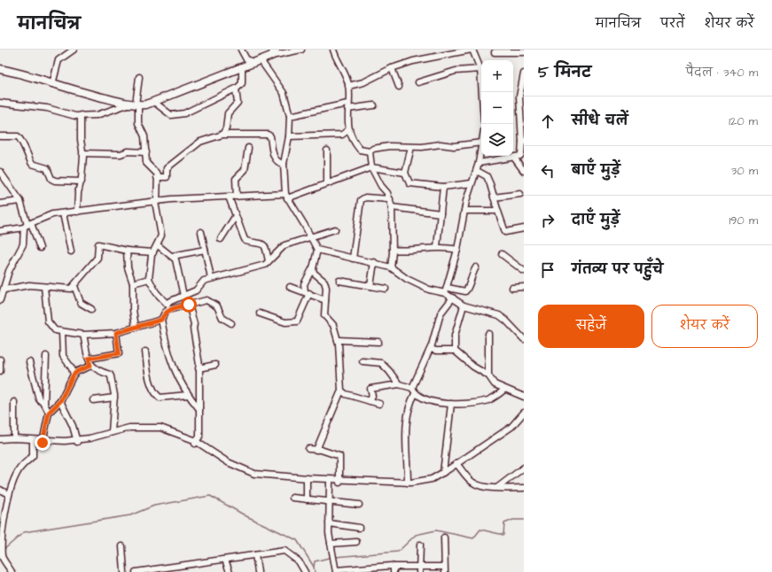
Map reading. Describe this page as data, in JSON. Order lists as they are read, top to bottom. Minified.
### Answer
{"page":{"header":"मानचित्र","nav":["मानचित्र","परतें","शेयर करें"],"heading":["5 मिनट","पैदल · 340 m"],"map_buttons":["+","−"],"list":[["सीधे चलें","120 m"],["बाएँ मुड़ें","30 m"],["दाएँ मुड़ें","190 m"],"गंतव्य पर पहुँचे"],"buttons":["सहेजें","शेयर करें"]}}
